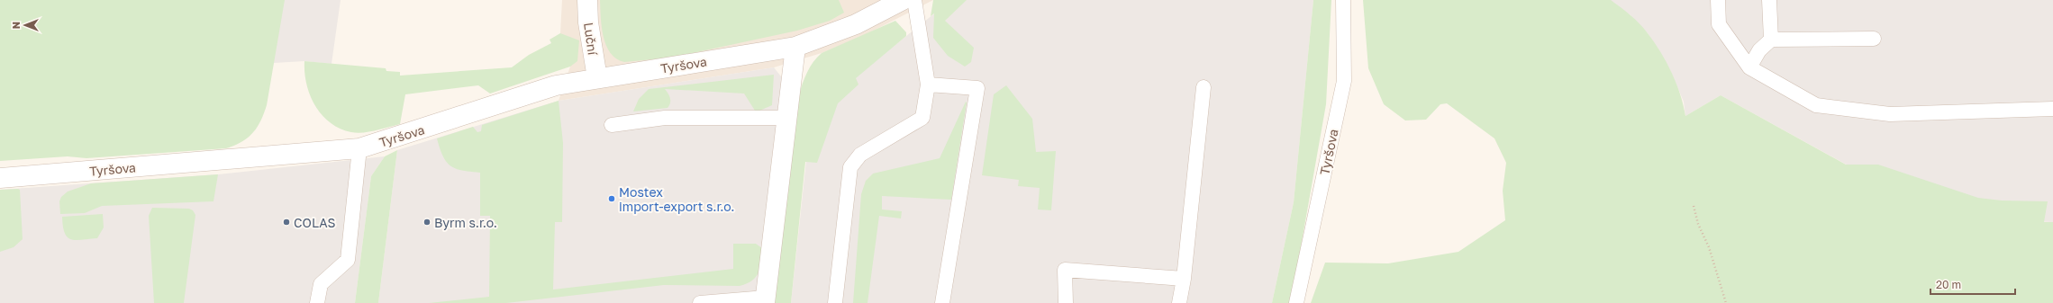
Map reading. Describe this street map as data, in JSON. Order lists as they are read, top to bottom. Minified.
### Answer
{"streets":{"street":["Luční","Tyršova"]},"crossings":[["Luční","Tyršova"]],"places":["Mostex import-export s.r.o.","COLAS","Byrm s.r.o."],"scale_bar":"20 m","north":"left"}
